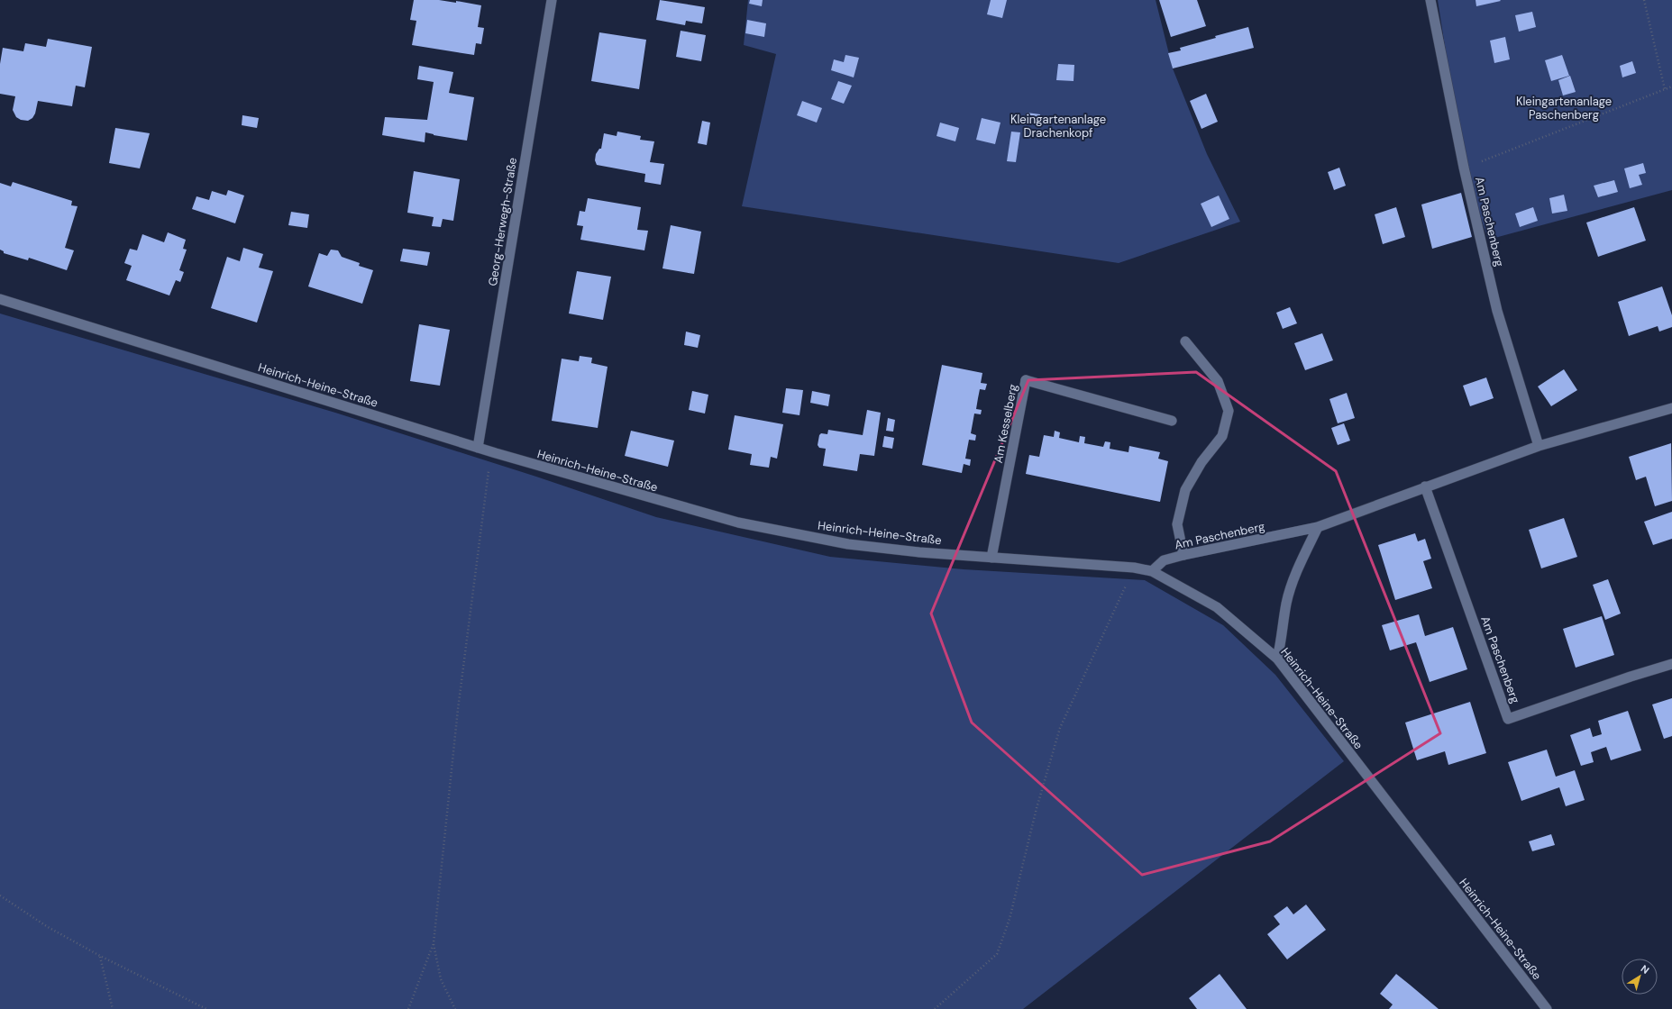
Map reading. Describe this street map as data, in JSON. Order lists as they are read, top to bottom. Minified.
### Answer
{"streets":{"street":["Georg-Herwegh-Straße","Am Paschenberg","Heinrich-Heine-Straße","Am Kesselberg"]},"crossings":[["Georg-Herwegh-Straße","Heinrich-Heine-Straße"],["Am Paschenberg","Heinrich-Heine-Straße"],["Heinrich-Heine-Straße","Am Kesselberg"]],"parks":["Kleingartenanlage Paschenberg","Kleingartenanlage Drachenkopf"],"north":"top right"}
